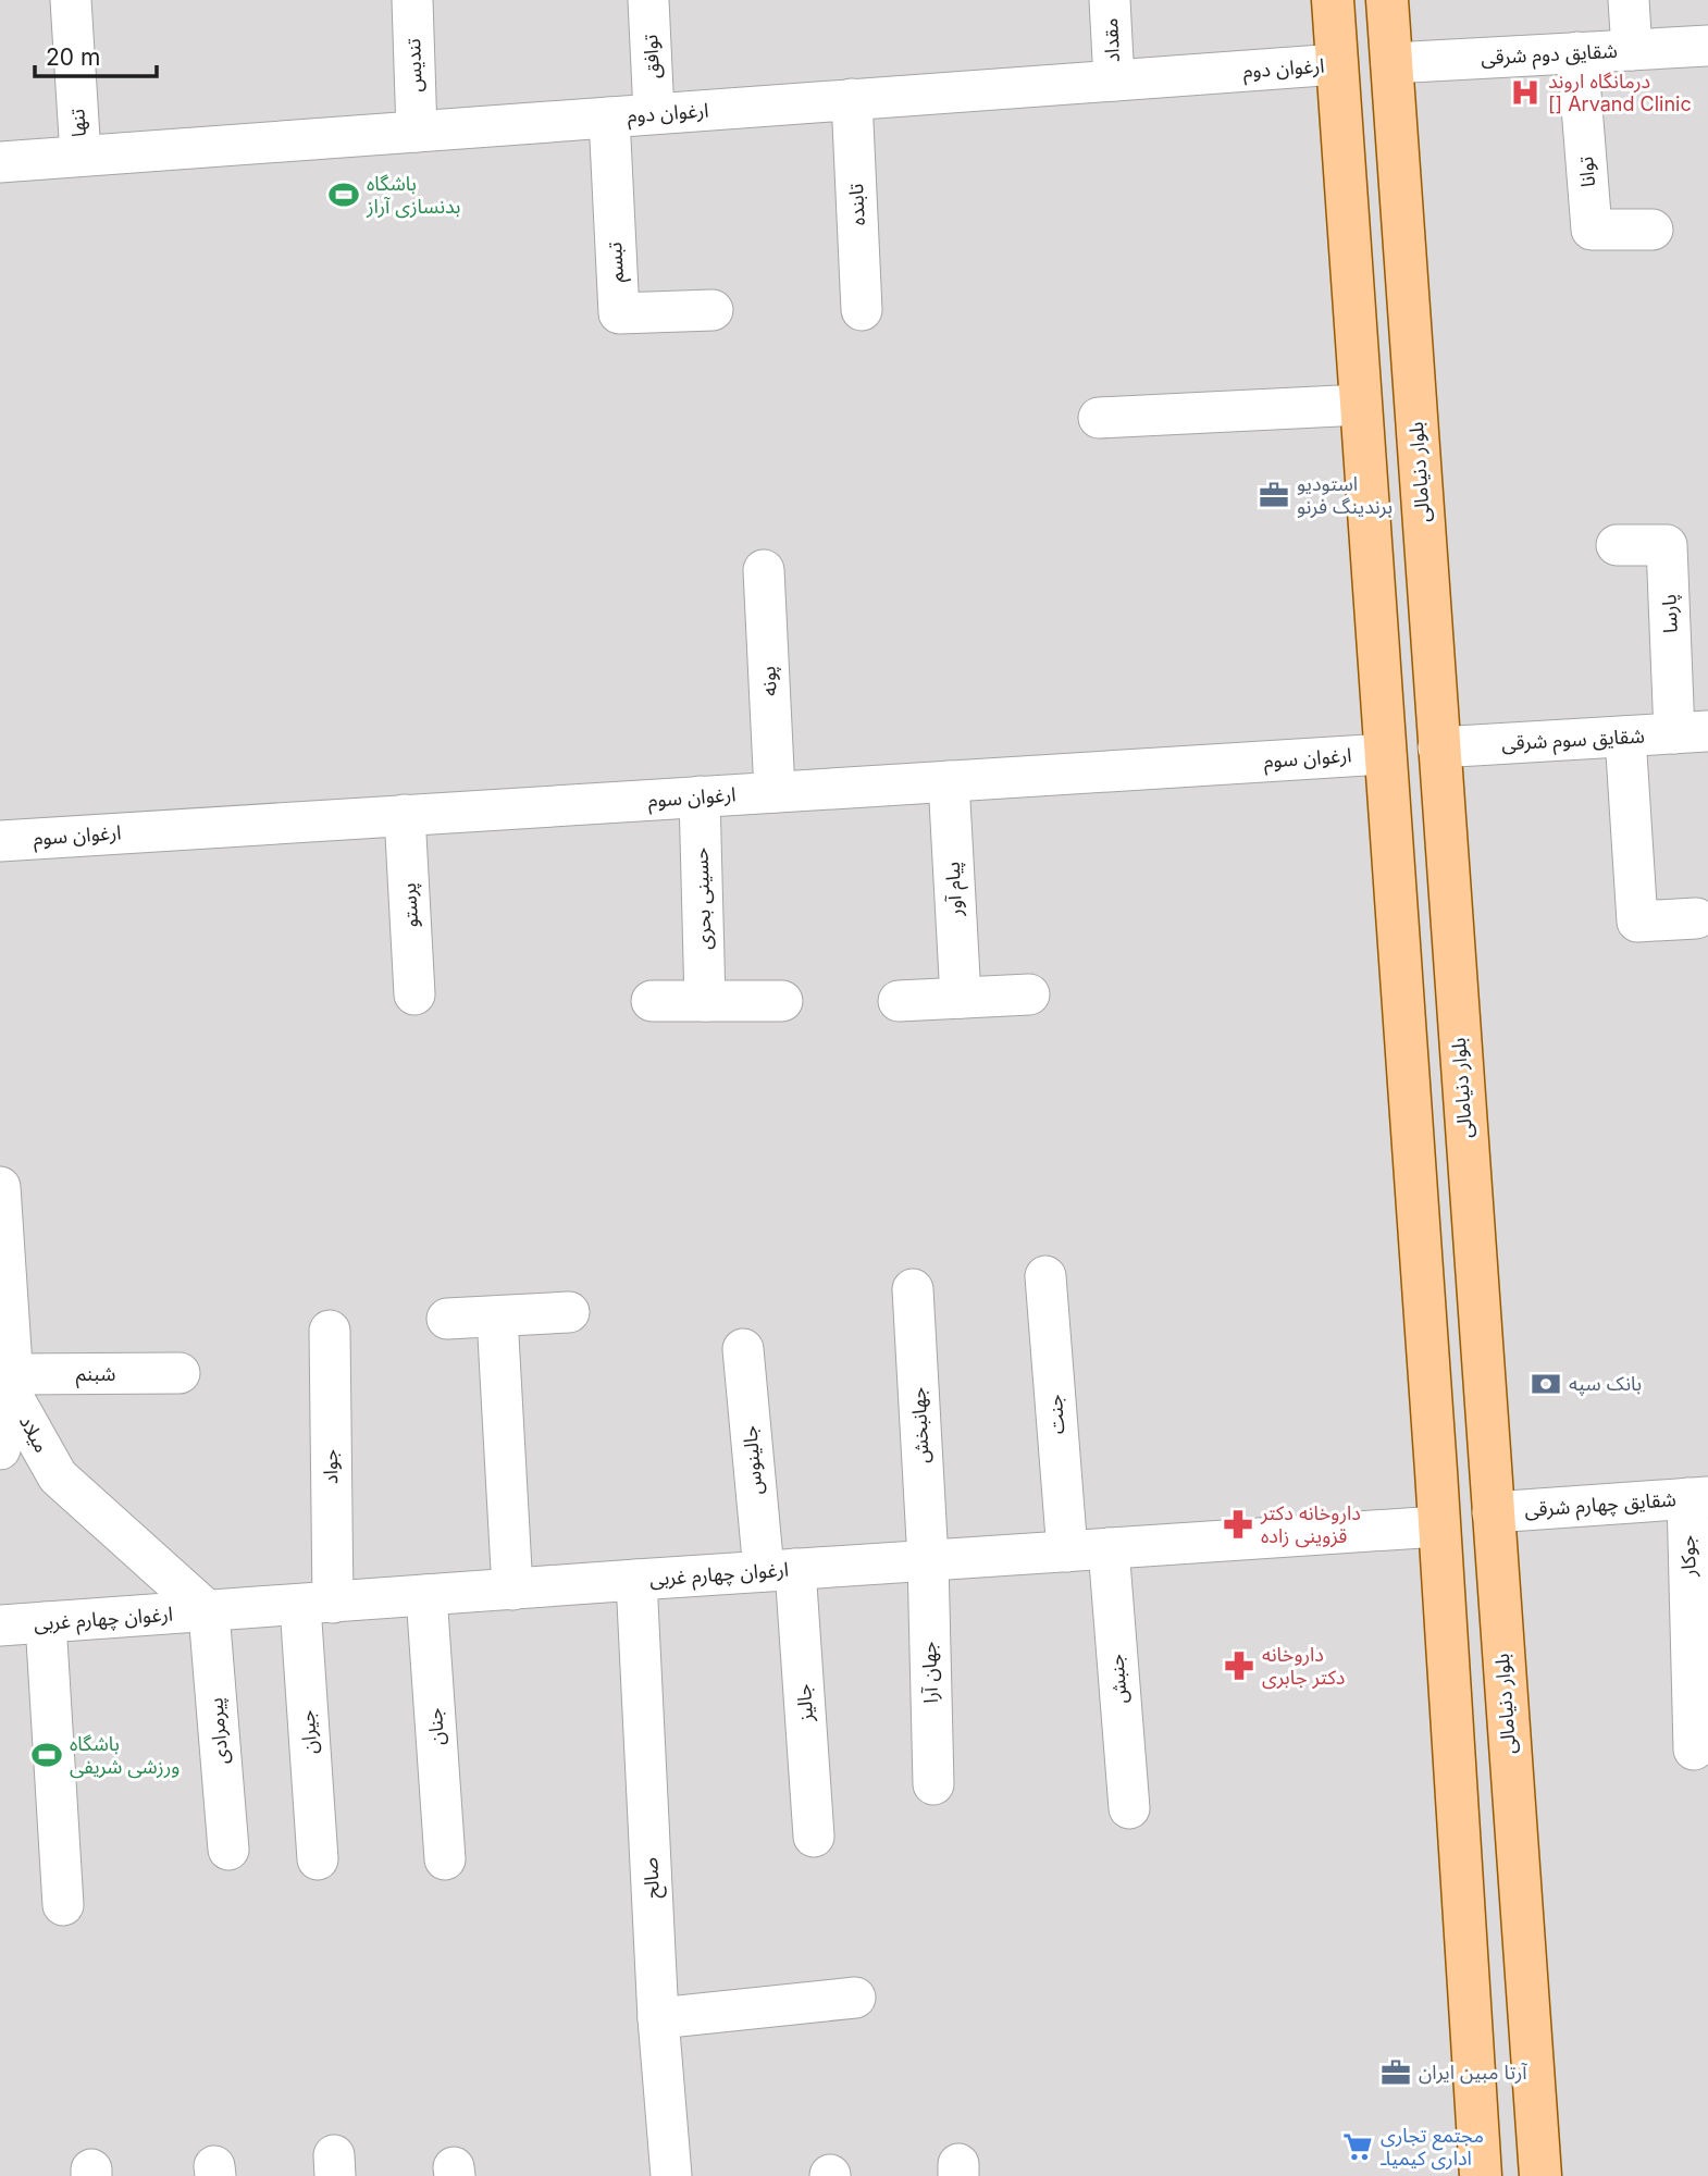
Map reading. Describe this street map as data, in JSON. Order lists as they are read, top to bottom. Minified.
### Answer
{"streets":{"main road":["بلوار دنیامالی"],"street":["مقداد","شقایق دوم شرقی","توافق","تندیس","ارغوان دوم","تنها","توانا","تابنده","تبسم","پارسا","پونه","شقایق سوم شرقی","ارغوان سوم","پیام آور","حسینی بحری","پرستو","شبنم","جنت","جهانبخش","میلاد","جالینوس","جواد","شقایق چهارم شرقی","جوکار","ارغوان چهارم غربی","جهان آرا","جنبش","جالیز","جنان","پیرمرادی","جیران","صالح"]},"crossings":[["مقداد","ارغوان دوم"],["شقایق دوم شرقی","توانا"],["شقایق دوم شرقی","بلوار دنیامالی"],["توافق","ارغوان دوم"],["تندیس","ارغوان دوم"],["ارغوان دوم","تنها"],["ارغوان دوم","تابنده"],["ارغوان دوم","تبسم"],["بلوار دنیامالی","شقایق سوم شرقی"],["بلوار دنیامالی","شقایق چهارم شرقی"],["پارسا","شقایق سوم شرقی"],["پونه","ارغوان سوم"],["ارغوان سوم","پیام آور"],["ارغوان سوم","حسینی بحری"],["ارغوان سوم","پرستو"],["شبنم","میلاد"],["جنت","ارغوان چهارم غربی"],["جهانبخش","ارغوان چهارم غربی"],["جهانبخش","جهان آرا"],["میلاد","ارغوان چهارم غربی"],["میلاد","پیرمرادی"],["جالینوس","ارغوان چهارم غربی"],["جالینوس","جالیز"],["جواد","ارغوان چهارم غربی"],["جواد","جیران"],["شقایق چهارم شرقی","جوکار"],["ارغوان چهارم غربی","جهان آرا"],["ارغوان چهارم غربی","جنبش"],["ارغوان چهارم غربی","جالیز"],["ارغوان چهارم غربی","جنان"],["ارغوان چهارم غربی","پیرمرادی"],["ارغوان چهارم غربی","جیران"],["ارغوان چهارم غربی","صالح"]],"places":{"hospital":["درمانگاه اروند [] Arvand Clinic"],"sports":["باشگاه بدنسازی آراز","باشگاه ورزشی شریفی"],"office":["استودیو برندینگ فرنو","آرتا مبین ایران"],"bank":["بانک سپه"],"pharmacy":["داروخانه دکتر قزوینی زاده","داروخانه دکتر جابری"],"supermarket":["مجتمع تجاری اداری کیمیاـ"]},"scale_bar":"20 m"}
